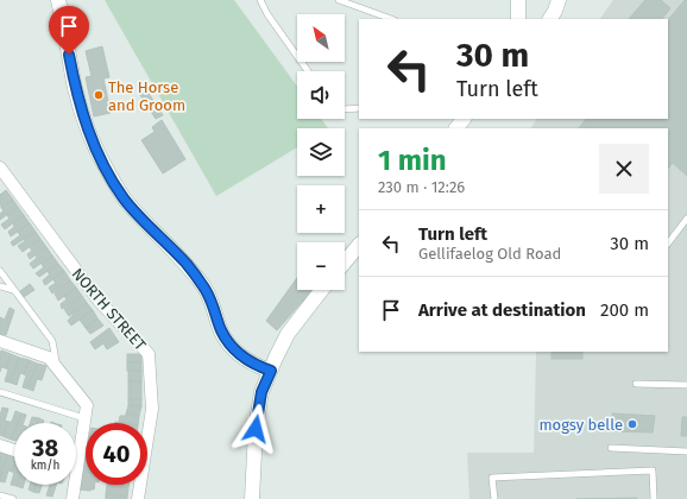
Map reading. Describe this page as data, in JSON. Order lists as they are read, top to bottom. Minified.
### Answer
{"streets":{"street":["NORTH STREET"]},"places":["The Horse and Groom","mogsy belle"],"north":"top left","page":{"map_buttons":["+","−"],"turn":["30 m","Turn left"],"heading":["1 min","230 m · 12:26"],"list":[{"name":"Turn left","note":"Gellifaelog Old Road","value":"30 m"},{"name":"Arrive at destination","value":"200 m"}],"speed":"38 km/h","limit":"40"}}
